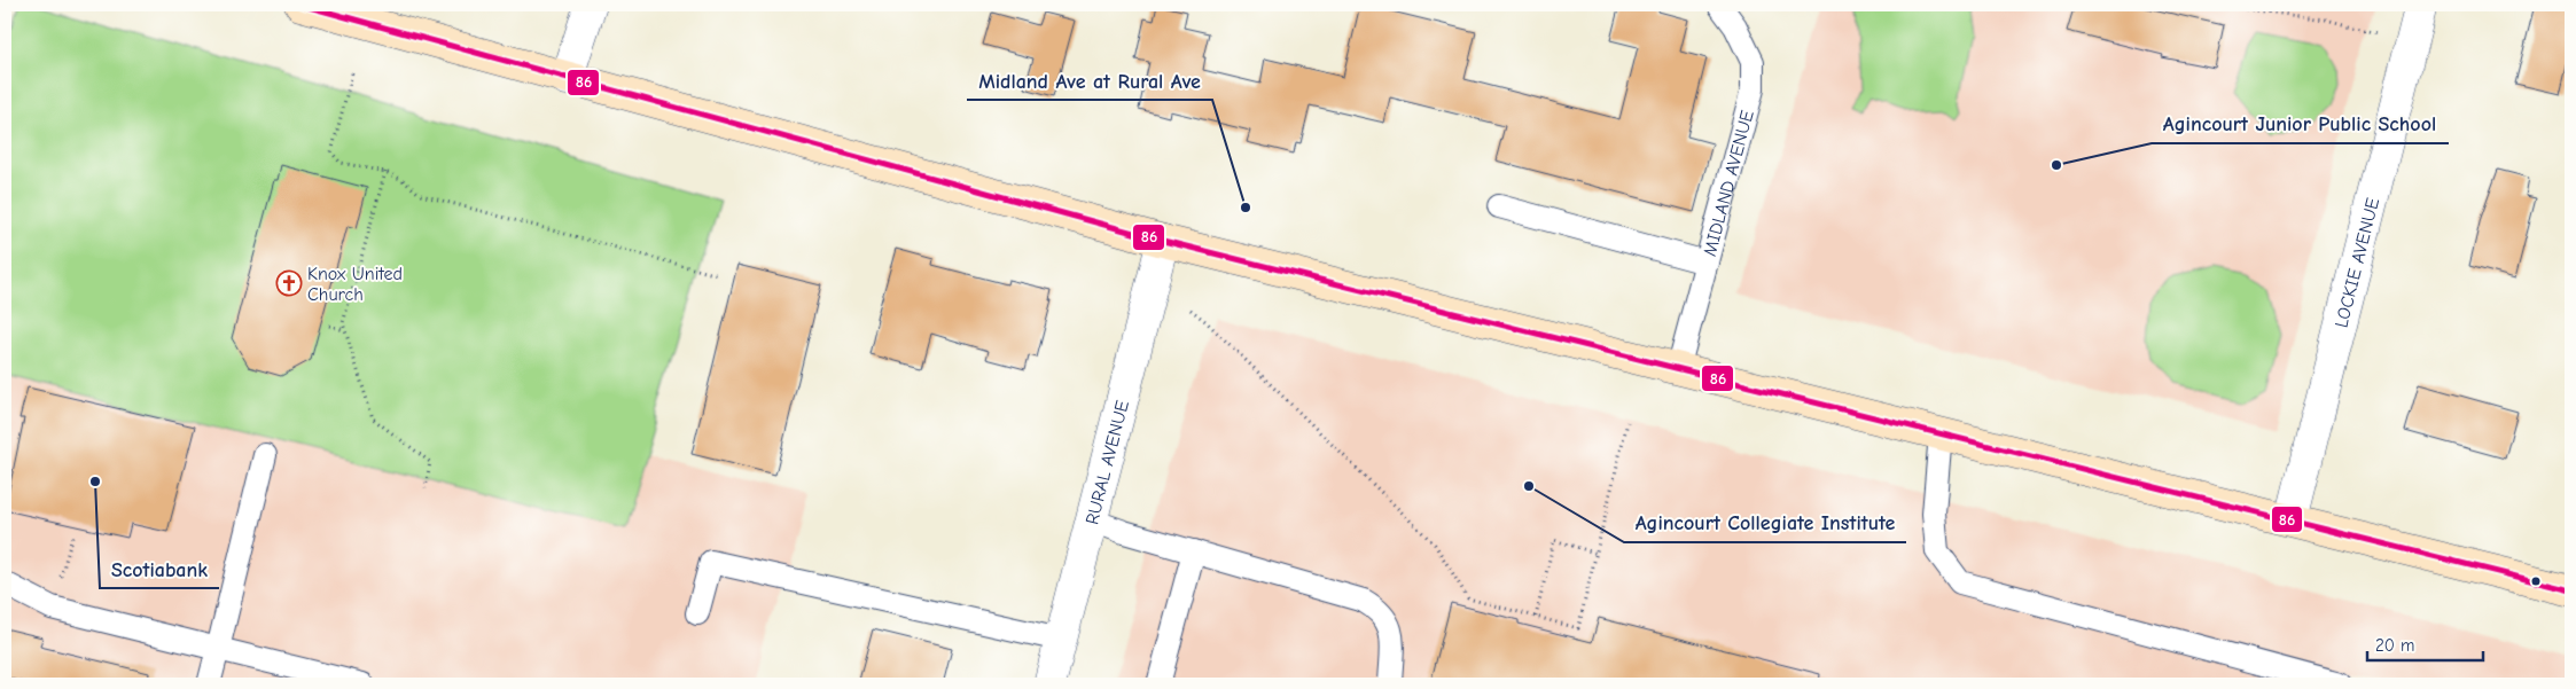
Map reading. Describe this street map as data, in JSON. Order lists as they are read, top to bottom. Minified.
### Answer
{"streets":{"street":["LOCKIE AVENUE","RURAL AVENUE"],"lane":["MIDLAND AVENUE"]},"places":{"other":["Agincourt Junior Public School","Midland Ave at Rural Ave","Scotiabank","Agincourt Collegiate Institute"],"church":["Knox United Church"]},"lines":["transit line 86"],"scale_bar":"20 m"}
